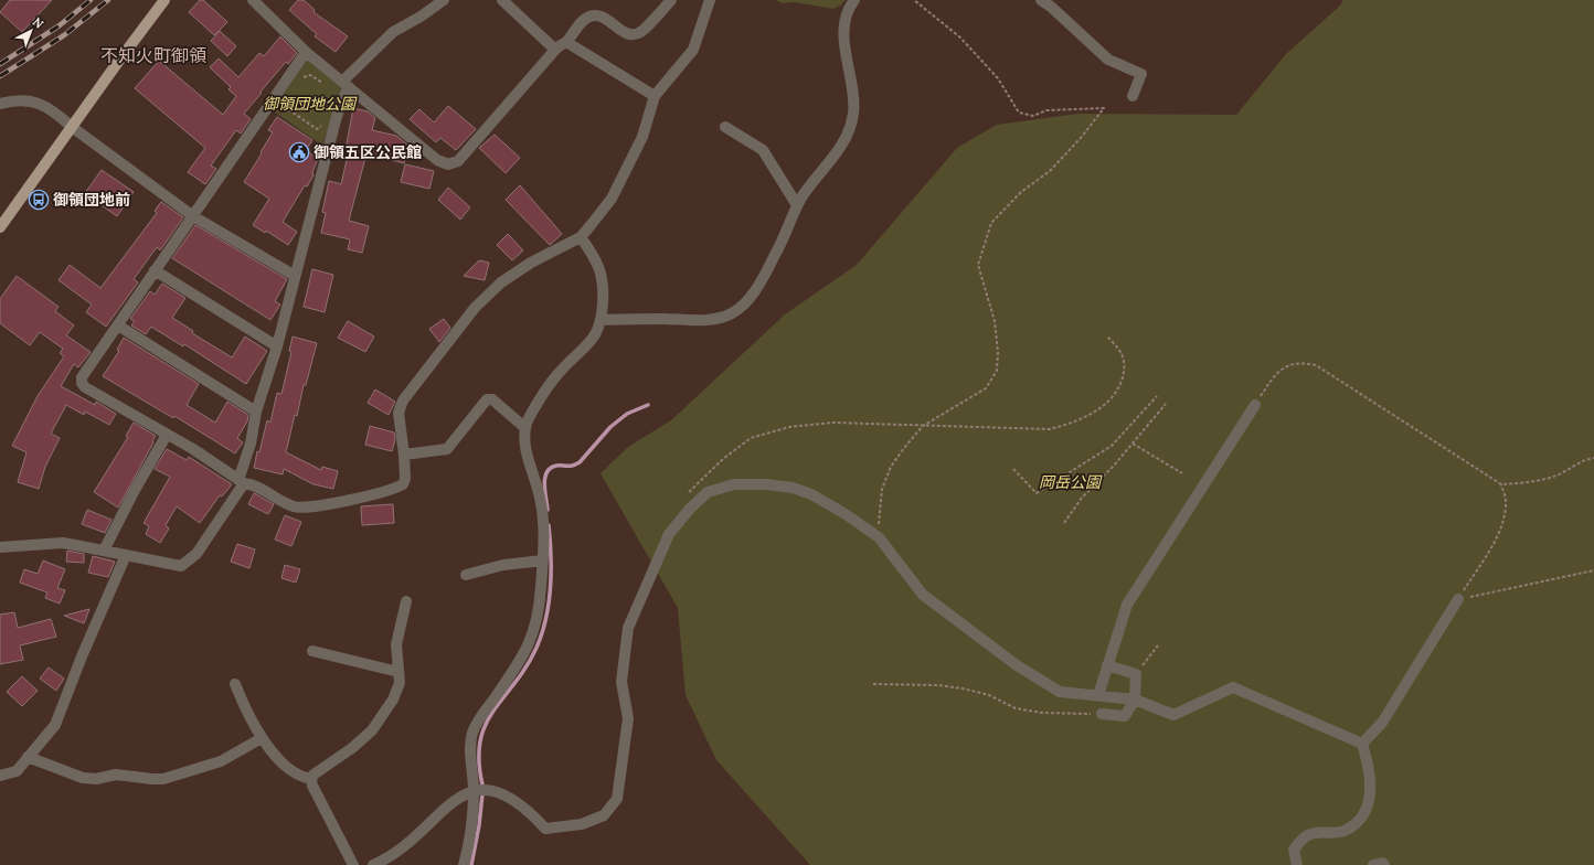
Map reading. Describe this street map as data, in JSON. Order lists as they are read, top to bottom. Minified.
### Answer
{"districts":["不知火町御領"],"parks":["御領団地公園","岡岳公園"],"places":{"public building":["御領五区公民館"],"bus stop":["御領団地前"]},"north":"top right"}
